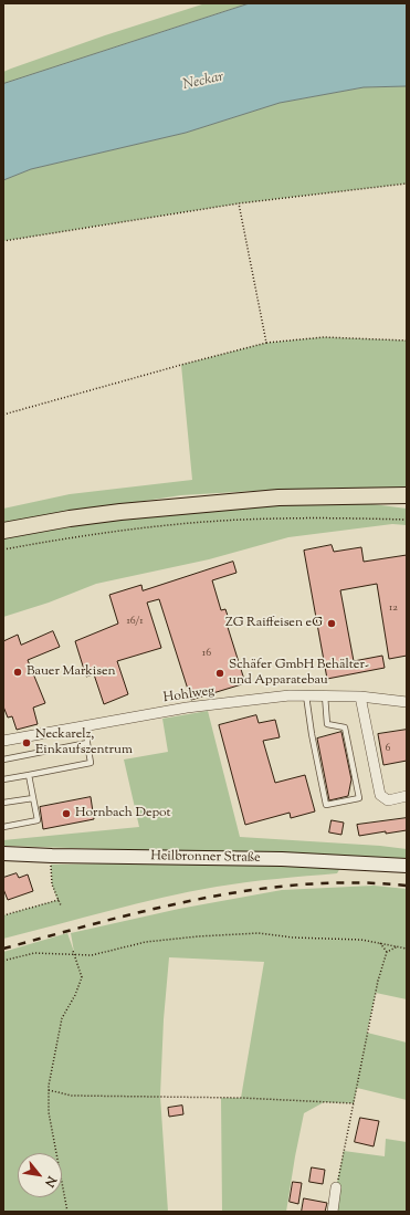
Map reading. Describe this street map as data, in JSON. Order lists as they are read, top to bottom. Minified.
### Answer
{"streets":{"street":["Hohlweg","Heilbronner Straße"]},"water":["Neckar"],"places":["ZG Raiffeisen eG","Bauer Markisen","Schäfer GmbH Behälter- und Apparatebau","Neckarelz, Einkaufszentrum","Hornbach Depot"],"house_numbers":["12","16/1","16","6"],"north":"bottom right"}
